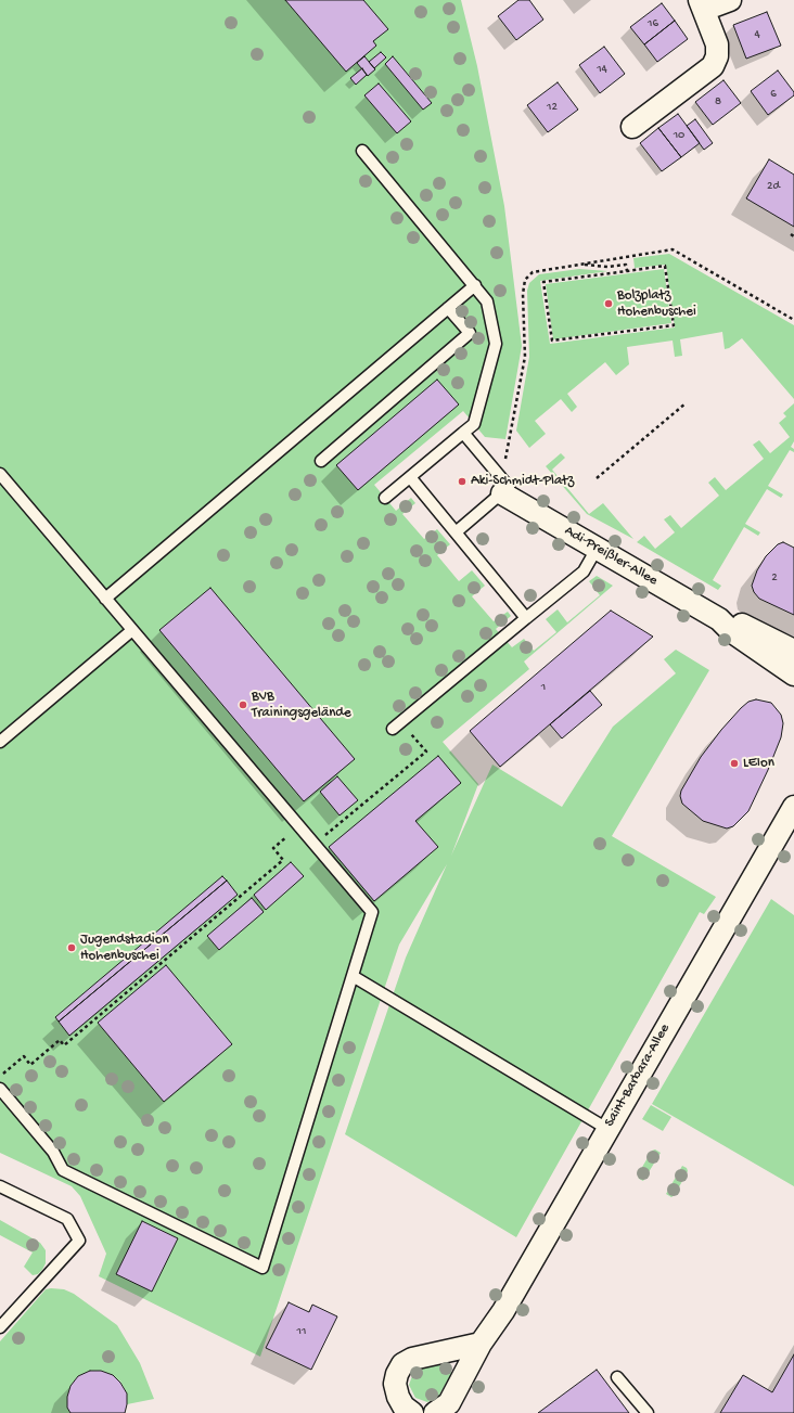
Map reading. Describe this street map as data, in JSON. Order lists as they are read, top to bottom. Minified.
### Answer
{"streets":{"street":["Adi-Preißler-Allee","Saint-Barbara-Allee"]},"places":["Bolzplatz Hohenbuschei","Aki-Schmidt-Platz","BVB Trainingsgelände","LEIon","Jugendstadion Hohenbuschei"],"house_numbers":["16","4","14","6","8","12","10","2d","2","1","11"]}
